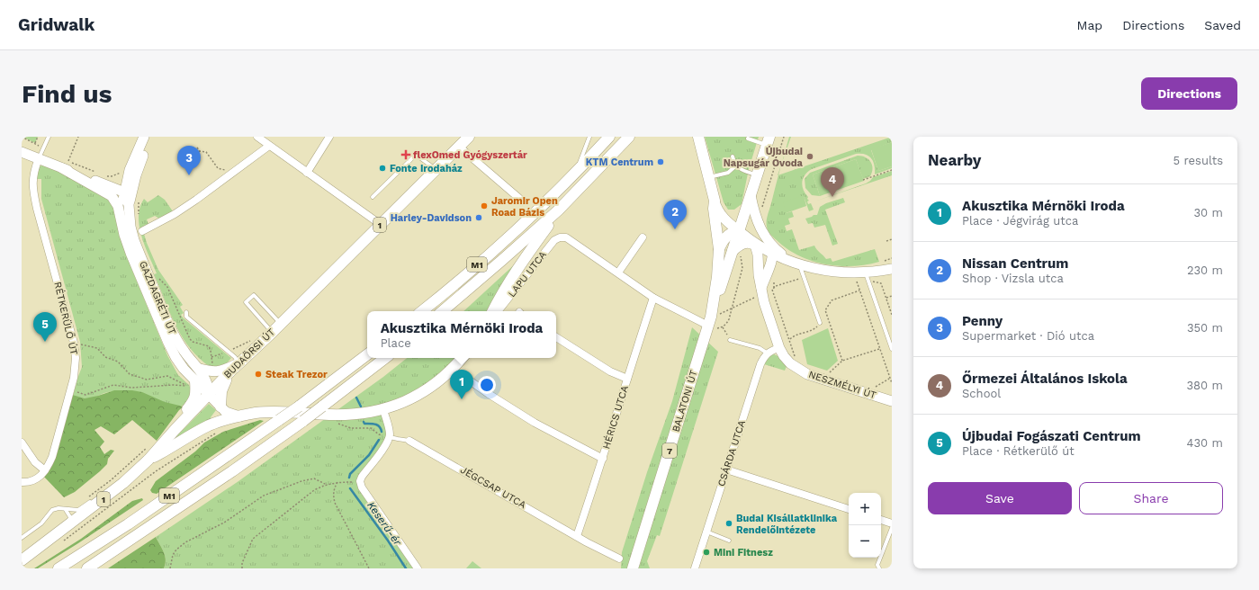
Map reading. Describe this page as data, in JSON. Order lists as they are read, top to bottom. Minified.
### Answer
{"streets":{"main road":["1","M1","BUDAÖRSI ÚT","BALATONI ÚT","7"],"street":["LAPU UTCA","GAZDAGRÉTI ÚT","RÉTKERÜLŐ ÚT","NESZMÉLYI ÚT","HÉRICS UTCA","CSÁRDA UTCA","JÉGCSAP UTCA"]},"crossings":[["1","GAZDAGRÉTI ÚT"],["1","BUDAÖRSI ÚT"],["GAZDAGRÉTI ÚT","RÉTKERÜLŐ ÚT"],["GAZDAGRÉTI ÚT","BUDAÖRSI ÚT"],["BALATONI ÚT","7"],["HÉRICS UTCA","JÉGCSAP UTCA"]],"water":["Keserű-ér"],"places":{"health":["flexOmed Gyógyszertár"],"other":["Újbudai Napsugár Óvoda","KTM Centrum","Fonte Irodaház","Jaromir Open Road Bázis","Harley-Davidson","Steak Trezor","Budai Kisállatklinika Rendelőintézete","Mini Fitnesz"]},"page":{"header":"Gridwalk","nav":["Map","Directions","Saved"],"buttons":["Directions",["Save","Share"]],"title":"Find us","heading":["Nearby","5 results"],"pins":["3","4","2","5","1"],"list":[{"mark":"1","name":"Akusztika Mérnöki Iroda","note":"Place · Jégvirág utca","value":"30 m"},{"mark":"2","name":"Nissan Centrum","note":"Shop · Vizsla utca","value":"230 m"},{"mark":"3","name":"Penny","note":"Supermarket · Dió utca","value":"350 m"},{"mark":"4","name":"Őrmezei Általános Iskola","note":"School","value":"380 m"},{"mark":"5","name":"Újbudai Fogászati Centrum","note":"Place · Rétkerülő út","value":"430 m"}],"popup":["Akusztika Mérnöki Iroda","Place"],"map_buttons":["+","−"]}}
